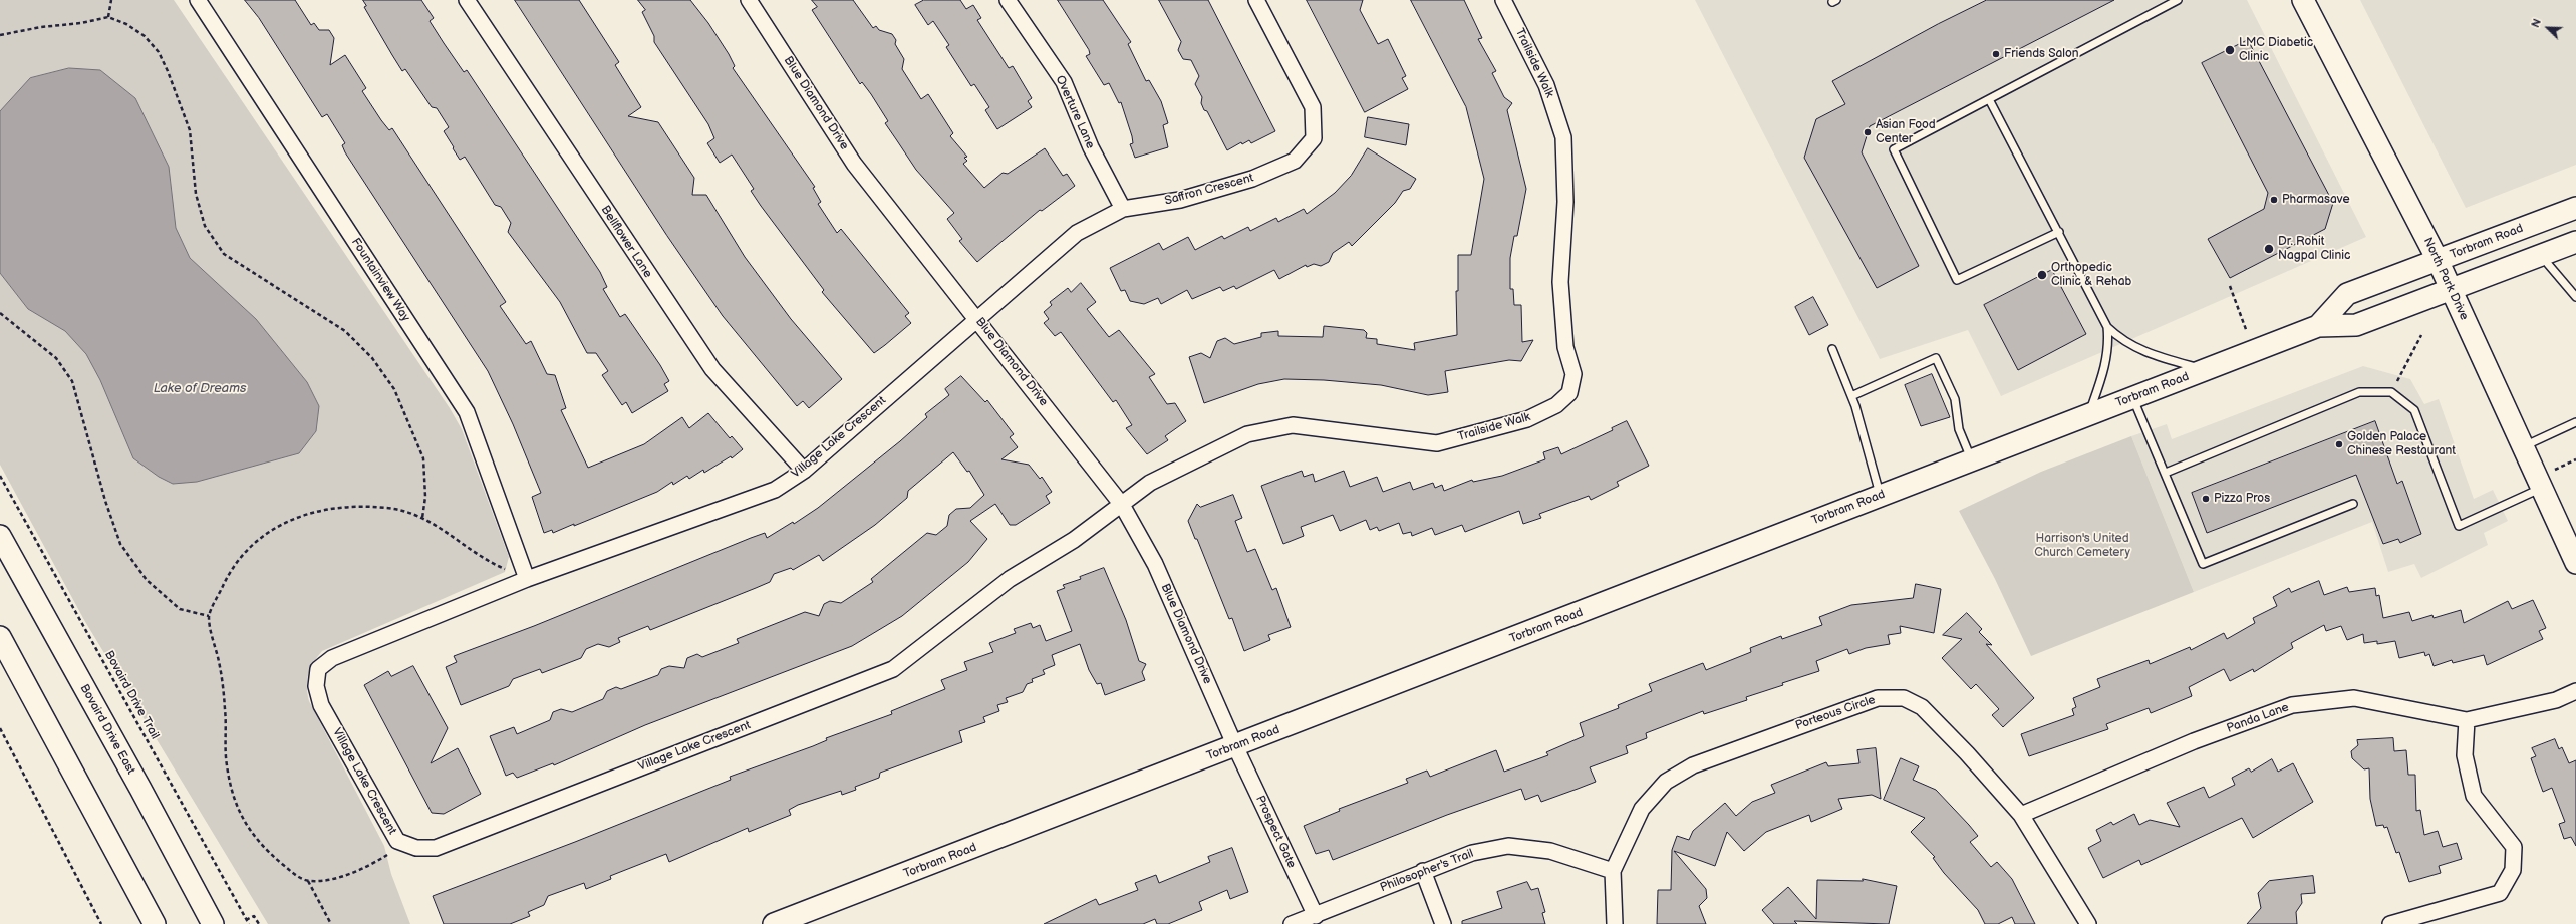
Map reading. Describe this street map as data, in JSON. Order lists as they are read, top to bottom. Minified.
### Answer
{"streets":{"main road":["Torbram Road","North Park Drive","Bovaird Drive East"],"street":["Trailside Walk","Blue Diamond Drive","Overture Lane","Saffron Crescent","Bellflower Lane","Fountainview Way","Village Lake Crescent","Porteous Circle","Panda Lane","Prospect Gate","Philosopher's Trail"],"path":["Bovaird Drive Trail"]},"crossings":[["Trailside Walk","Blue Diamond Drive"],["Trailside Walk","Village Lake Crescent"],["Blue Diamond Drive","Saffron Crescent"],["Blue Diamond Drive","Torbram Road"],["Blue Diamond Drive","Village Lake Crescent"],["Blue Diamond Drive","Prospect Gate"],["Overture Lane","Saffron Crescent"],["Saffron Crescent","Village Lake Crescent"],["Bellflower Lane","Village Lake Crescent"],["Torbram Road","North Park Drive"],["Torbram Road","Prospect Gate"],["Fountainview Way","Village Lake Crescent"],["Porteous Circle","Panda Lane"],["Porteous Circle","Philosopher's Trail"],["Prospect Gate","Philosopher's Trail"]],"water":["Lake of Dreams"],"parks":["Harrison's United Church Cemetery"],"places":["LMC Diabetic Clinic","Friends Salon","Asian Food Center","Pharmasave","Dr. Rohit Nagpal Clinic","Orthopedic Clinic & Rehab","Golden Palace Chinese Restaurant","Pizza Pros"],"north":"top left"}
